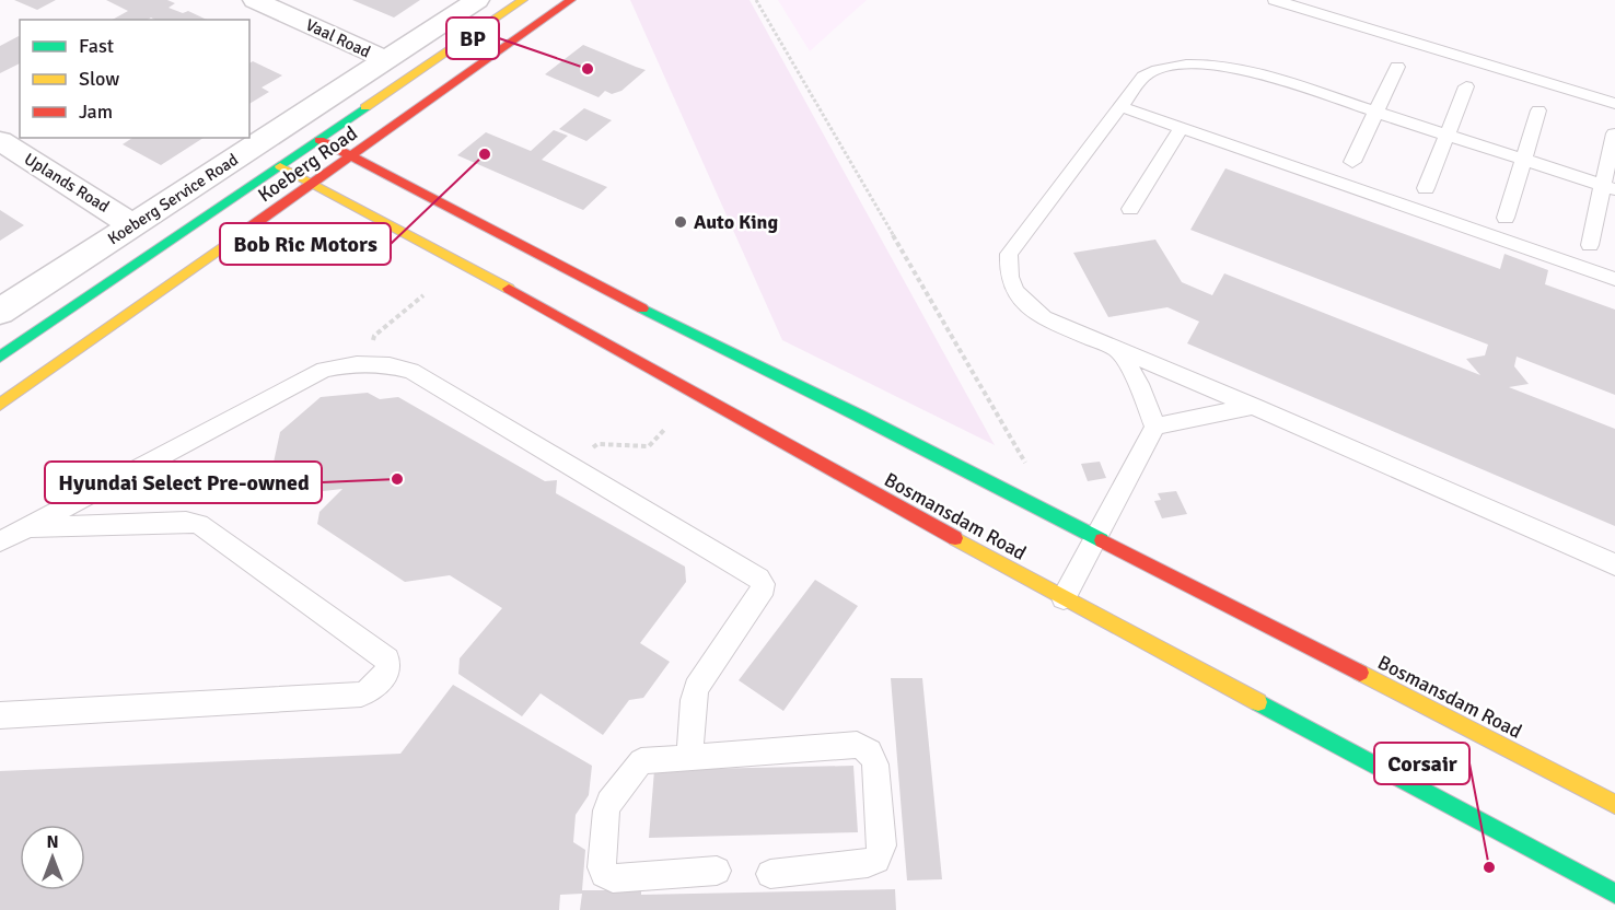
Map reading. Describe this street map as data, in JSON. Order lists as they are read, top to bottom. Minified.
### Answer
{"streets":{"main road":["Koeberg Road","Bosmansdam Road"],"street":["Vaal Road","Uplands Road","Koeberg Service Road"]},"crossings":[["Vaal Road","Koeberg Service Road"],["Koeberg Road","Bosmansdam Road"],["Uplands Road","Koeberg Service Road"]],"places":["BP","Bob Ric Motors","Auto King","Hyundai Select Pre-owned","Corsair"],"legend":["Fast","Slow","Jam"],"north":"top"}
